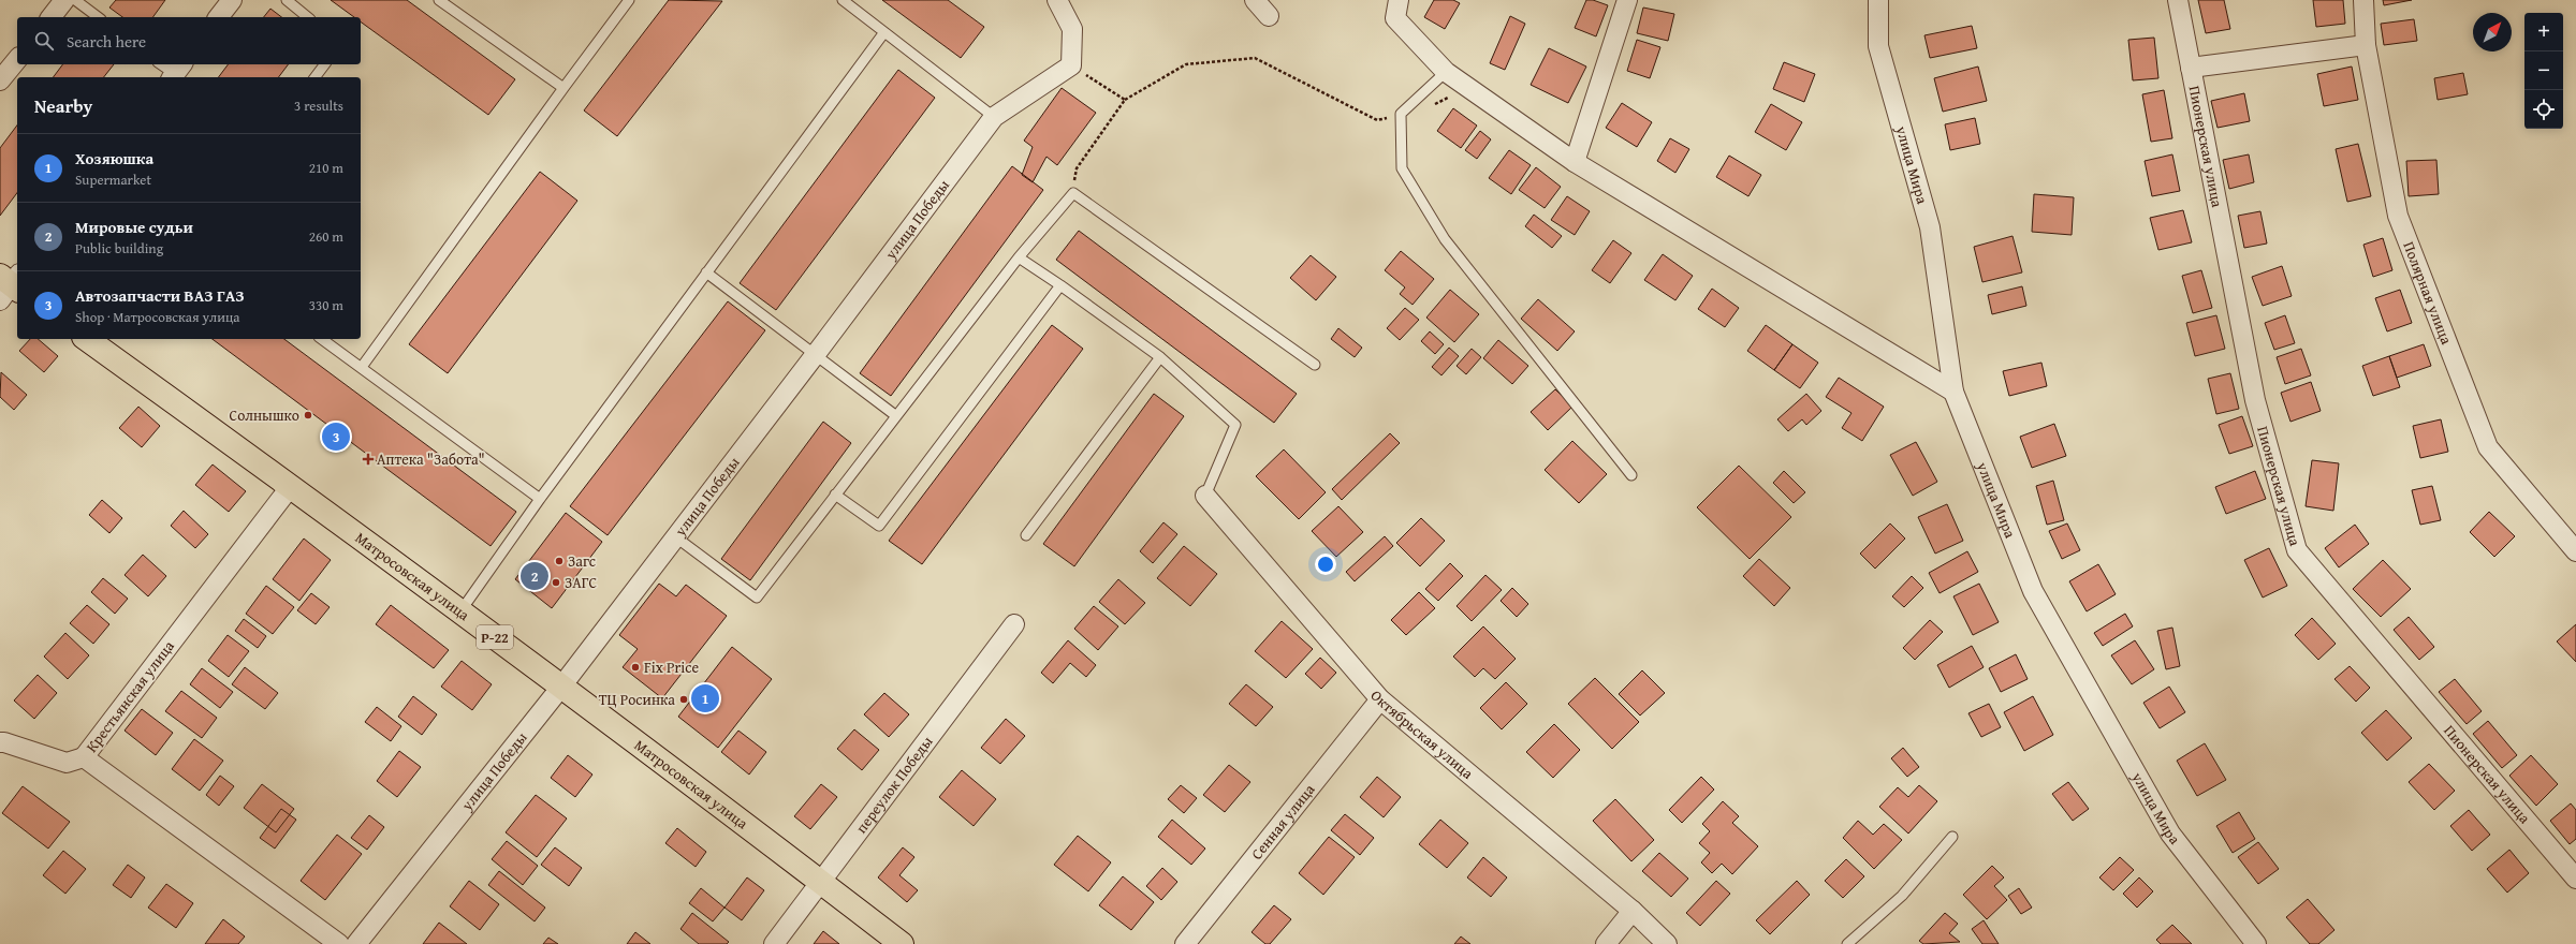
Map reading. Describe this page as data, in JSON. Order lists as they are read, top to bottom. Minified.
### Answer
{"streets":{"highway":["Матросовская улица","Р-22"],"street":["Пионерская улица","улица Мира","улица Победы","Полярная улица","Крестьянская улица","Октябрьская улица","переулок Победы","Сенная улица"]},"crossings":[["улица Победы","Матросовская улица"],["Матросовская улица","Крестьянская улица"],["Матросовская улица","переулок Победы"],["Октябрьская улица","Сенная улица"]],"places":{"other":["Солнышко","Загс","ЗАГС","Fix Price","ТЦ Росинка"],"health":["Аптека \"Забота\""]},"north":"top right","page":{"map_buttons":["+","−"],"search":"Search here","heading":["Nearby","3 results"],"list":[{"mark":"1","name":"Хозяюшка","note":"Supermarket","value":"210 m"},{"mark":"2","name":"Мировые судьи","note":"Public building","value":"260 m"},{"mark":"3","name":"Автозапчасти ВАЗ ГАЗ","note":"Shop · Матросовская улица","value":"330 m"}],"pins":["3","2","1"]}}
